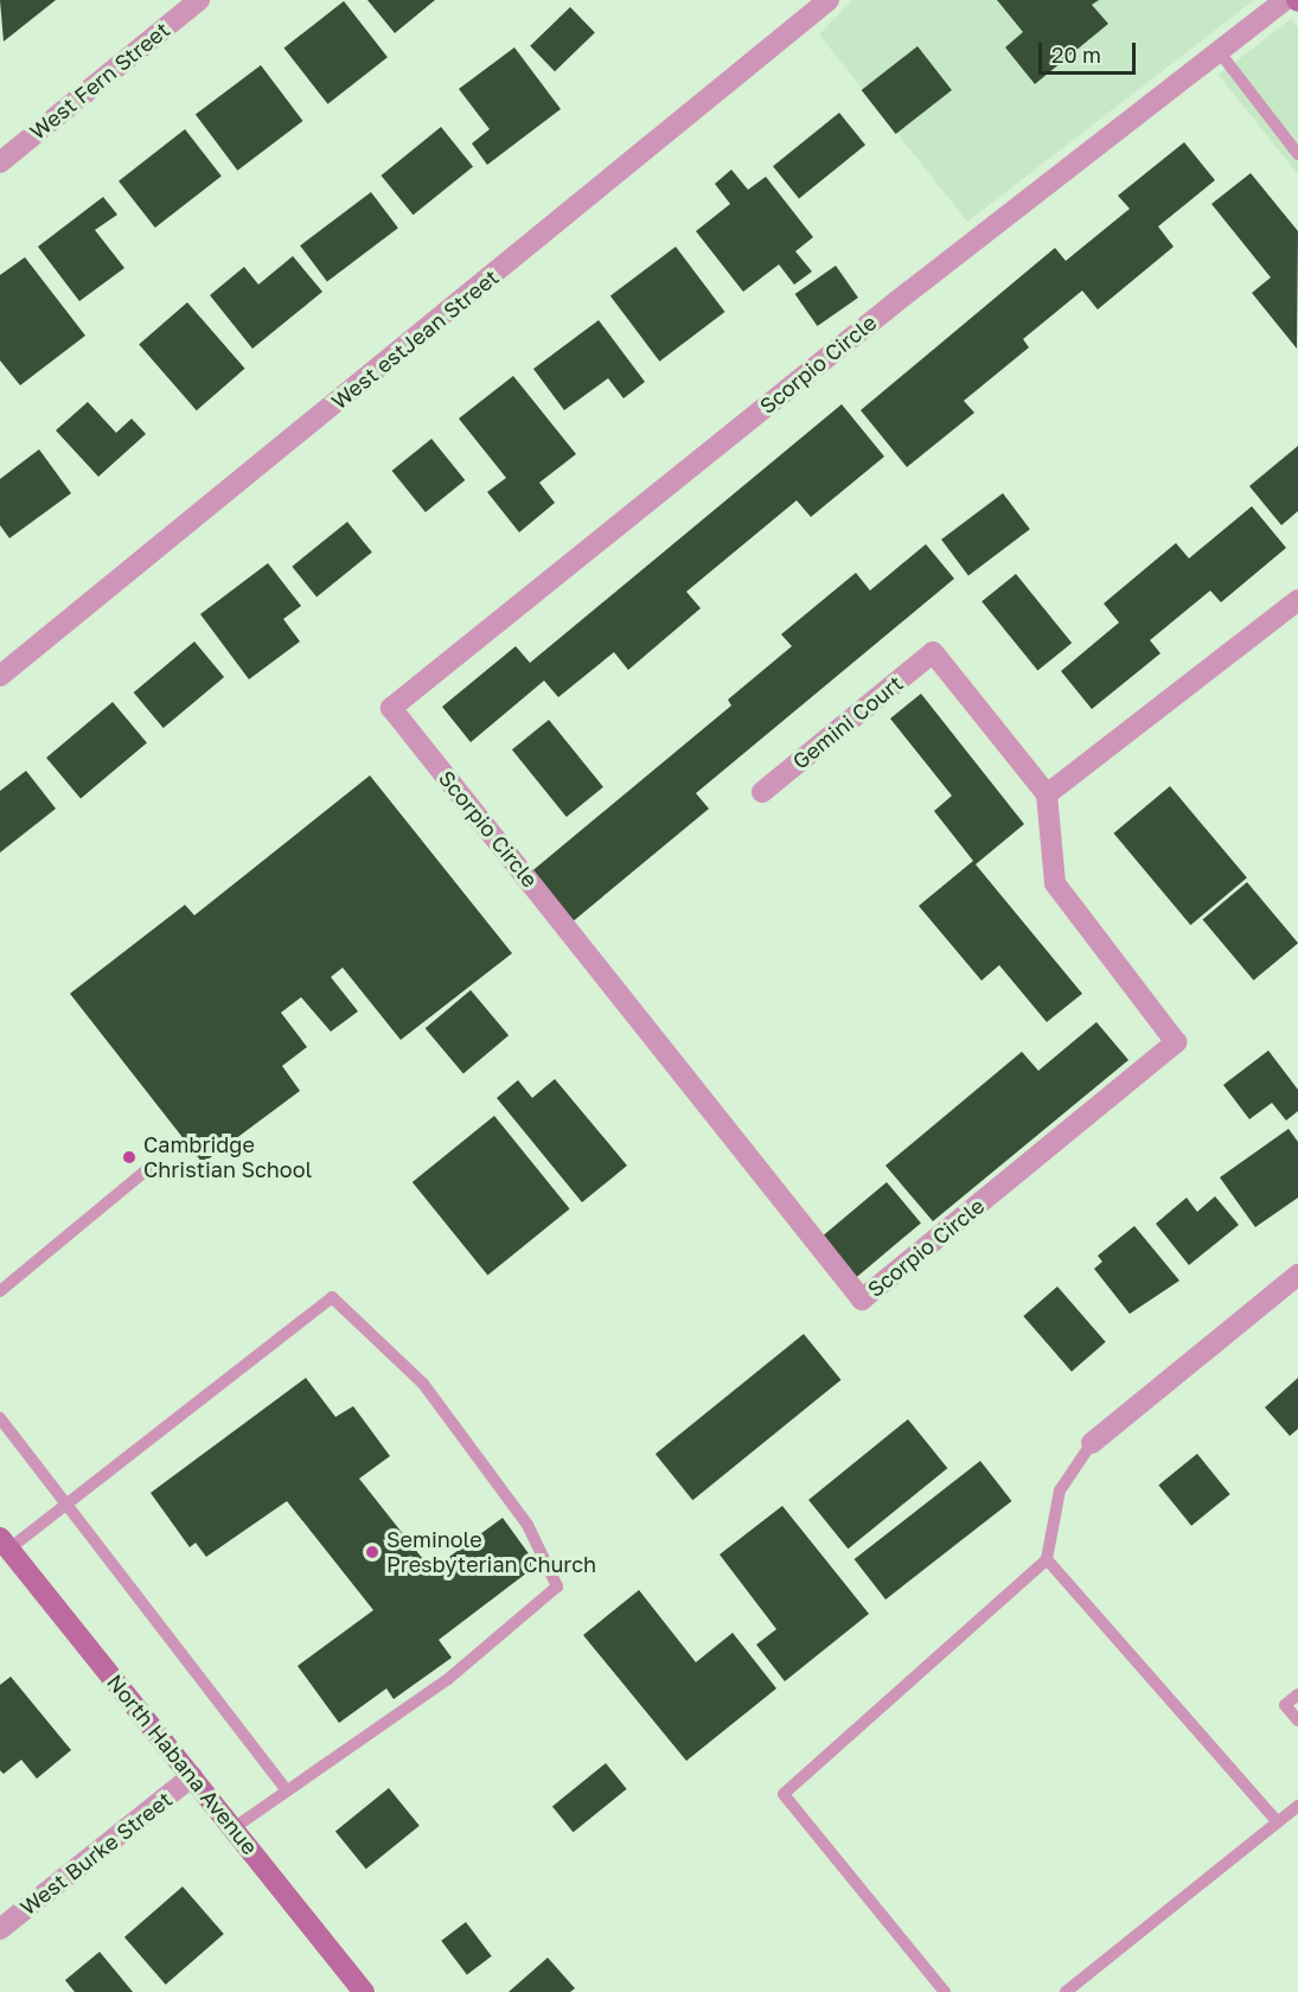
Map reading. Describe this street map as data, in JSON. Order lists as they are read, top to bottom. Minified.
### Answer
{"streets":{"street":["West Fern Street","West estJean Street","Scorpio Circle","Gemini Court","North Habana Avenue","West Burke Street"]},"crossings":[["Scorpio Circle","Gemini Court"],["North Habana Avenue","West Burke Street"]],"places":["Cambridge Christian School","Seminole Presbyterian Church"],"scale_bar":"20 m"}
